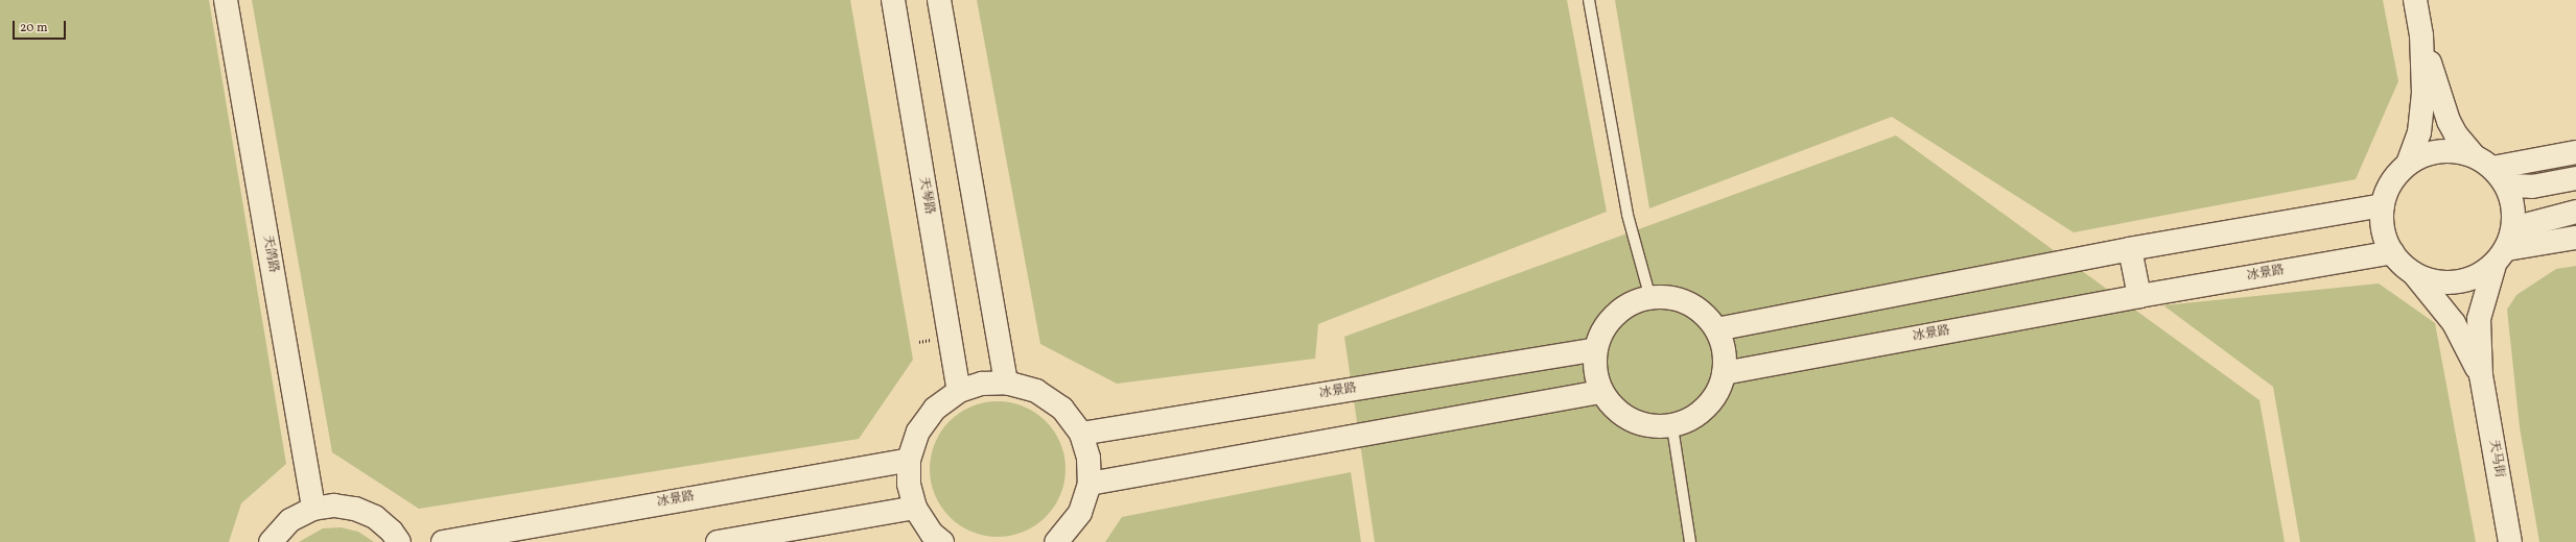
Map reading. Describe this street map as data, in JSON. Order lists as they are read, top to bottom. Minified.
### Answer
{"streets":{"main road":["天琴路","天鸽路","冰景路","天马街"]},"scale_bar":"20 m"}
